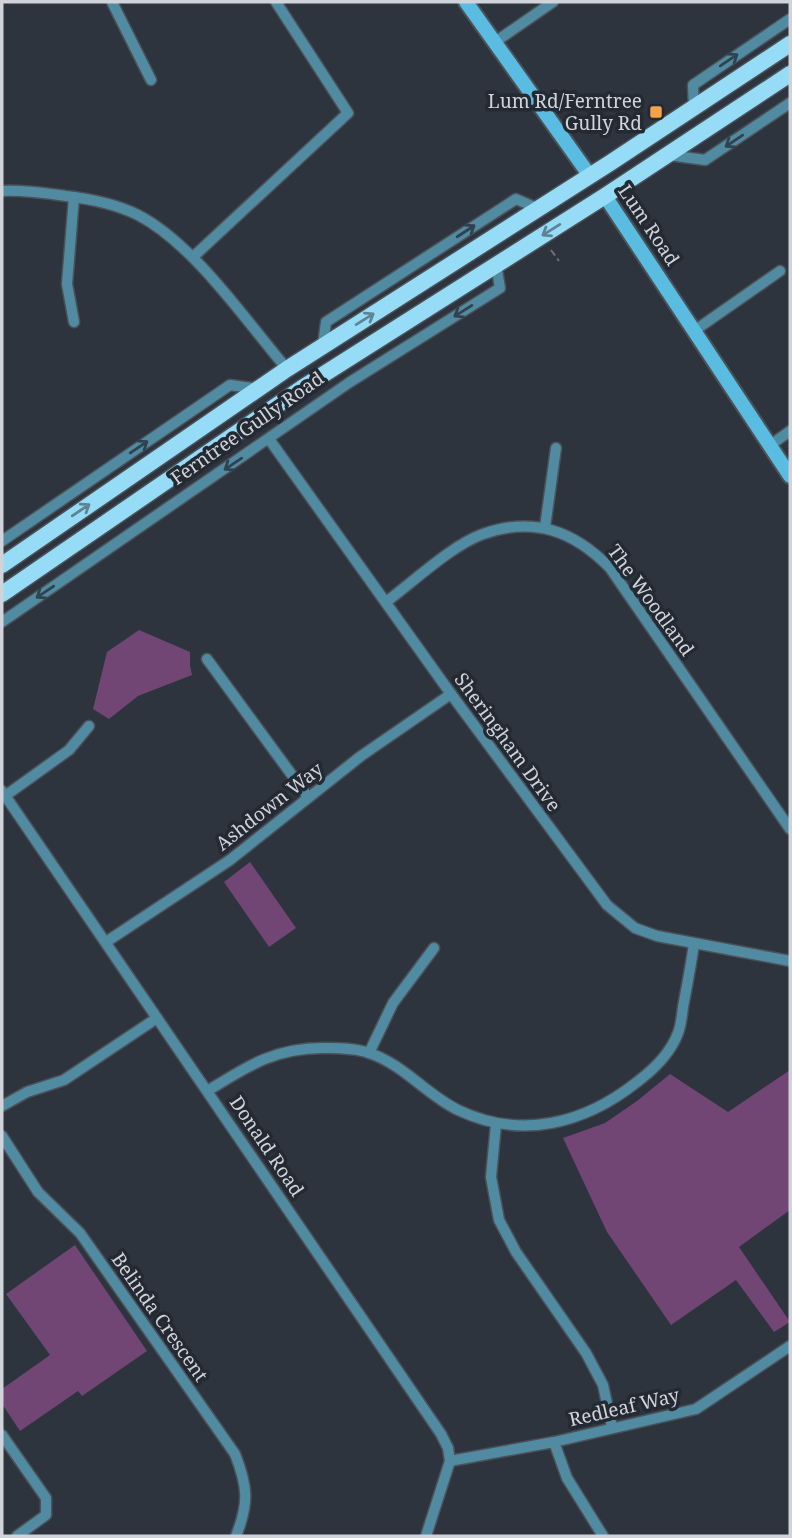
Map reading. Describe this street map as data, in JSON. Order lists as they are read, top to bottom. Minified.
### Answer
{"streets":{"main road":["Lum Road","Ferntree Gully Road"],"street":["The Woodland","Sheringham Drive","Ashdown Way","Donald Road","Belinda Crescent","Redleaf Way"]},"crossings":[["Lum Road","Ferntree Gully Road"],["Ferntree Gully Road","Sheringham Drive"],["The Woodland","Sheringham Drive"],["Sheringham Drive","Ashdown Way"],["Ashdown Way","Donald Road"],["Donald Road","Redleaf Way"]],"places":{"transit":["Lum Rd/Ferntree Gully Rd"]}}
